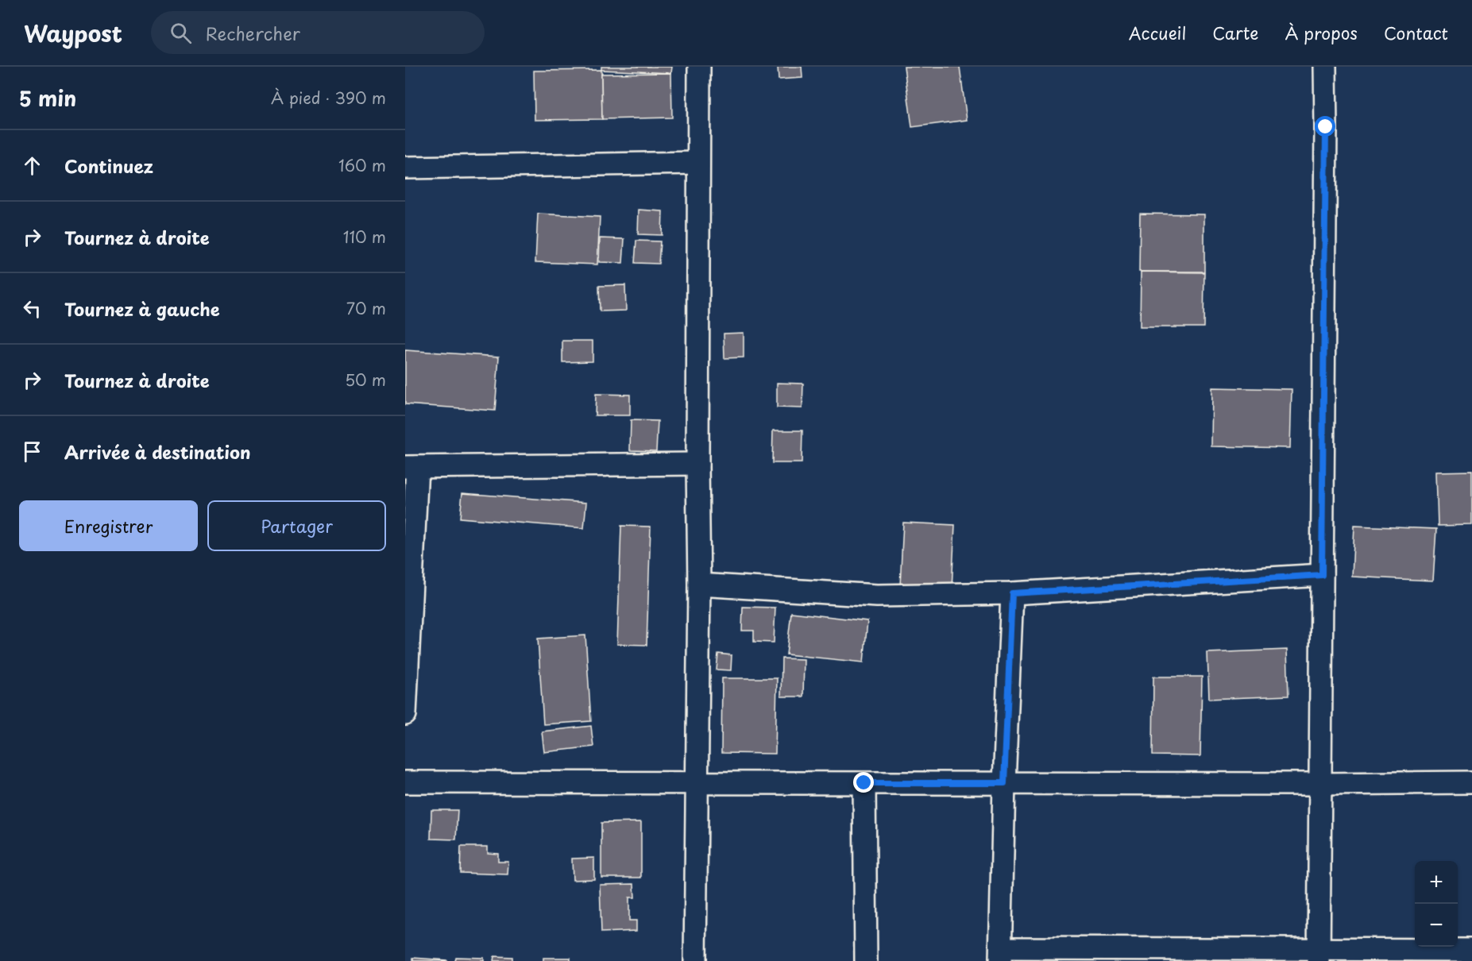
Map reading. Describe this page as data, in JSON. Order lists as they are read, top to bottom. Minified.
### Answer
{"page":{"header":"Waypost","search":"Rechercher","nav":["Accueil","Carte","À propos","Contact"],"heading":["5 min","À pied · 390 m"],"list":[["Continuez","160 m"],["Tournez à droite","110 m"],["Tournez à gauche","70 m"],["Tournez à droite","50 m"],"Arrivée à destination"],"buttons":["Enregistrer","Partager"],"map_buttons":["+","−"]}}
